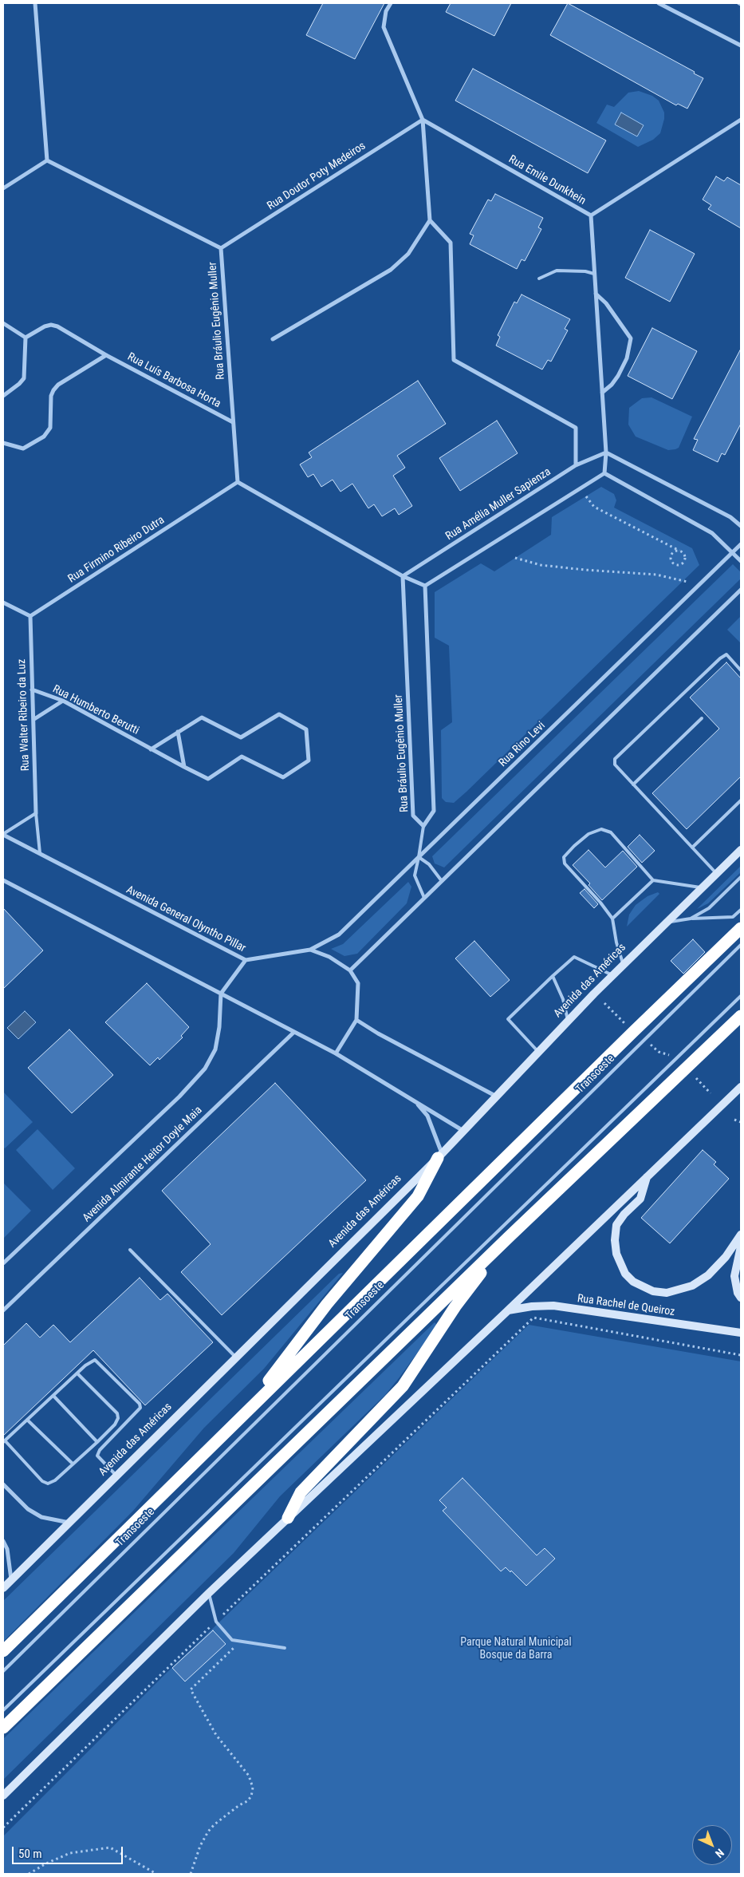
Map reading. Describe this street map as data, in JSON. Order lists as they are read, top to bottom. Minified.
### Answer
{"streets":{"main road":["Avenida das Américas","Rua Rachel de Queiroz"],"street":["Rua Doutor Poty Medeiros","Rua Emile Dunkhein","Rua Bráulio Eugênio Muller","Rua Luís Barbosa Horta","Rua Amélia Muller Sapienza","Rua Firmino Ribeiro Dutra","Rua Humberto Berutti","Rua Walter Ribeiro da Luz","Rua Rino Levi","Avenida General Olyntho Pillar","Avenida Almirante Heitor Doyle Maia"],"lane":["Transoeste"]},"crossings":[["Rua Doutor Poty Medeiros","Rua Emile Dunkhein"],["Rua Doutor Poty Medeiros","Rua Bráulio Eugênio Muller"],["Rua Bráulio Eugênio Muller","Rua Luís Barbosa Horta"],["Rua Bráulio Eugênio Muller","Rua Amélia Muller Sapienza"],["Rua Bráulio Eugênio Muller","Rua Firmino Ribeiro Dutra"],["Rua Firmino Ribeiro Dutra","Rua Walter Ribeiro da Luz"],["Rua Humberto Berutti","Rua Walter Ribeiro da Luz"],["Rua Rino Levi","Avenida General Olyntho Pillar"]],"parks":["Parque Natural Municipal Bosque da Barra"],"scale_bar":"50 m","north":"bottom right"}
